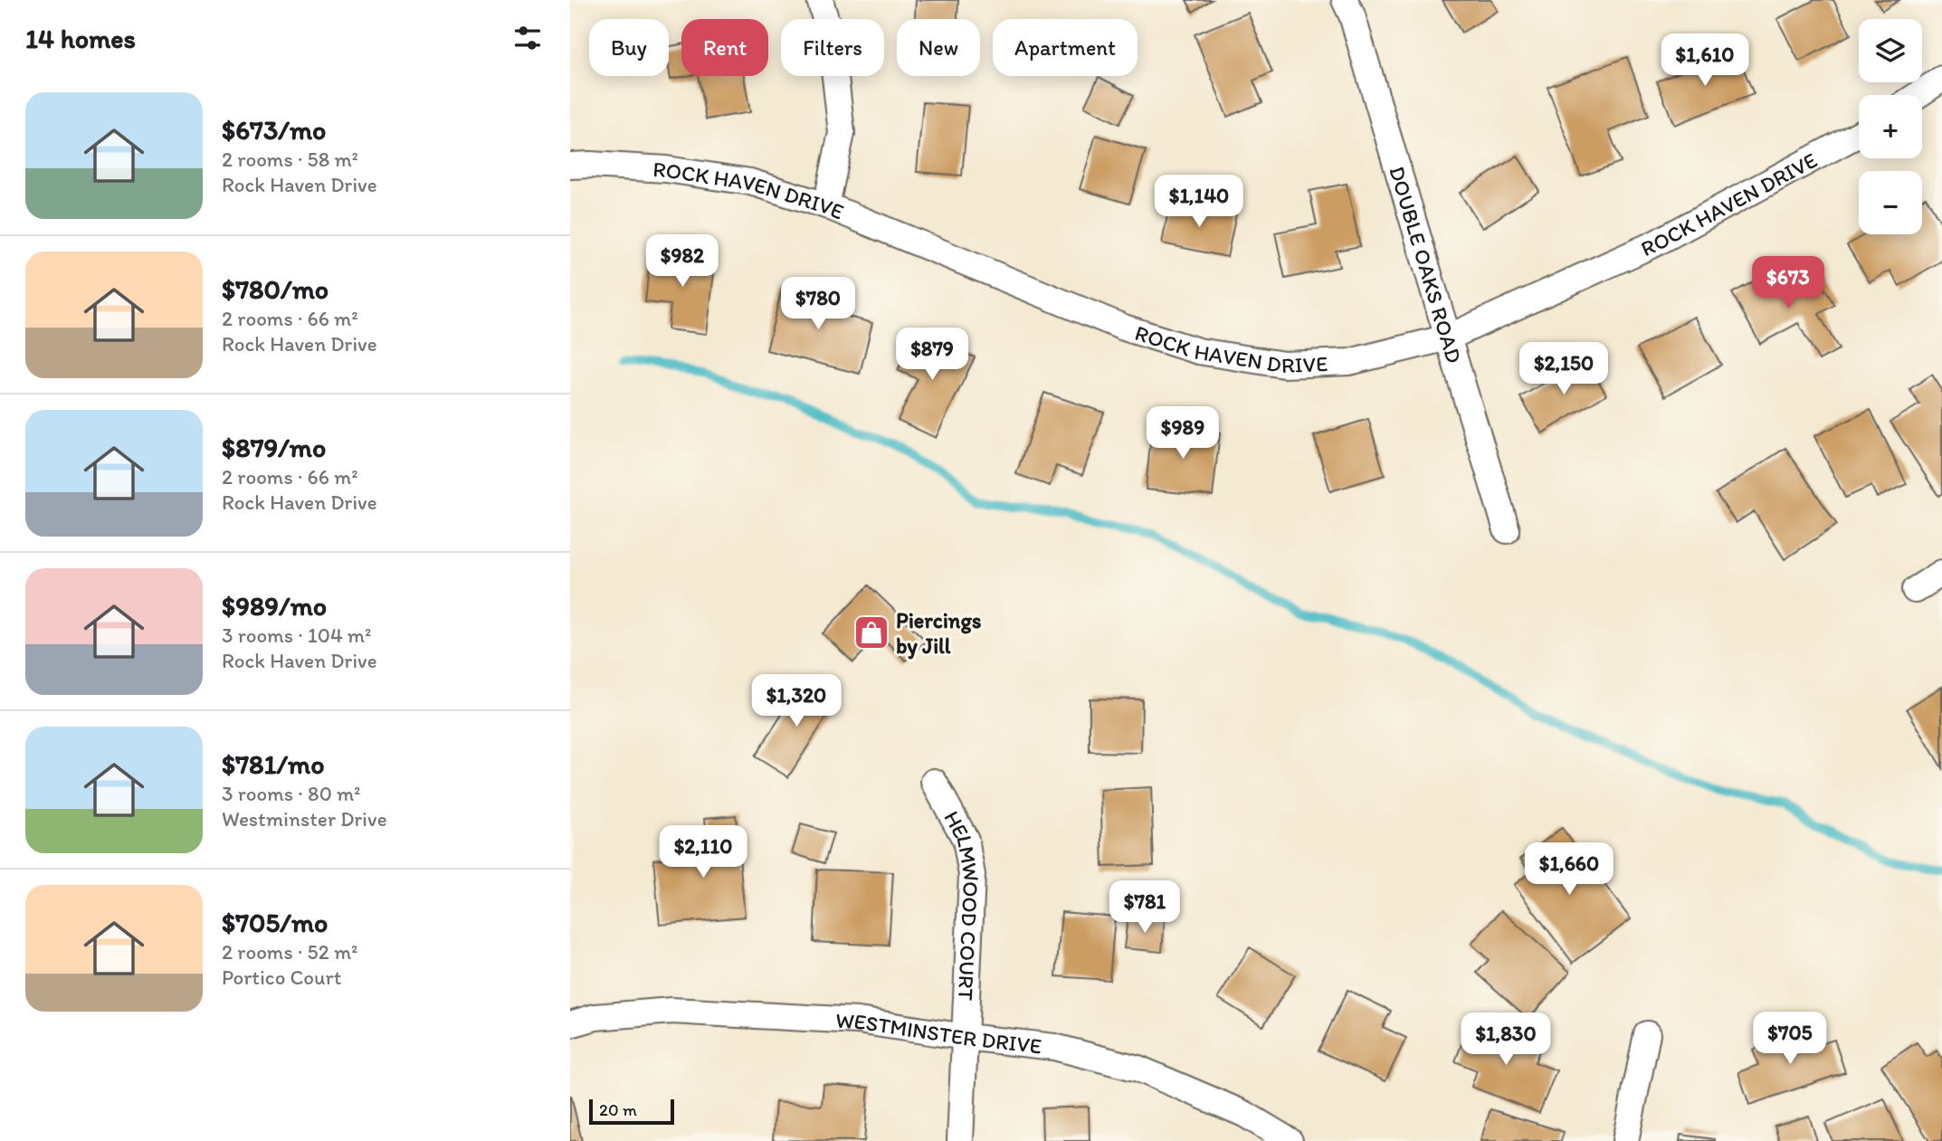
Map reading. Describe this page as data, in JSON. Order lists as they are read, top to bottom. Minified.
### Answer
{"streets":{"street":["ROCK HAVEN DRIVE","DOUBLE OAKS ROAD","HELMWOOD COURT","WESTMINSTER DRIVE"]},"crossings":[["ROCK HAVEN DRIVE","DOUBLE OAKS ROAD"],["HELMWOOD COURT","WESTMINSTER DRIVE"]],"places":{"shop":["Piercings by Jill"]},"scale_bar":"20 m","page":{"heading":"14 homes","map_buttons":["+","−"],"chip":["Buy","Rent","Filters","New","Apartment"],"price":["$1,610","$1,140","$982","$673","$780","$879","$2,150","$989","$1,320","$2,110","$1,660","$781","$705","$1,830"],"list":[{"name":"$673/mo","note":"2 rooms · 58 m² · Rock Haven Drive"},{"name":"$780/mo","note":"2 rooms · 66 m² · Rock Haven Drive"},{"name":"$879/mo","note":"2 rooms · 66 m² · Rock Haven Drive"},{"name":"$989/mo","note":"3 rooms · 104 m² · Rock Haven Drive"},{"name":"$781/mo","note":"3 rooms · 80 m² · Westminster Drive"},{"name":"$705/mo","note":"2 rooms · 52 m² · Portico Court"}],"scale":"20 m"}}
